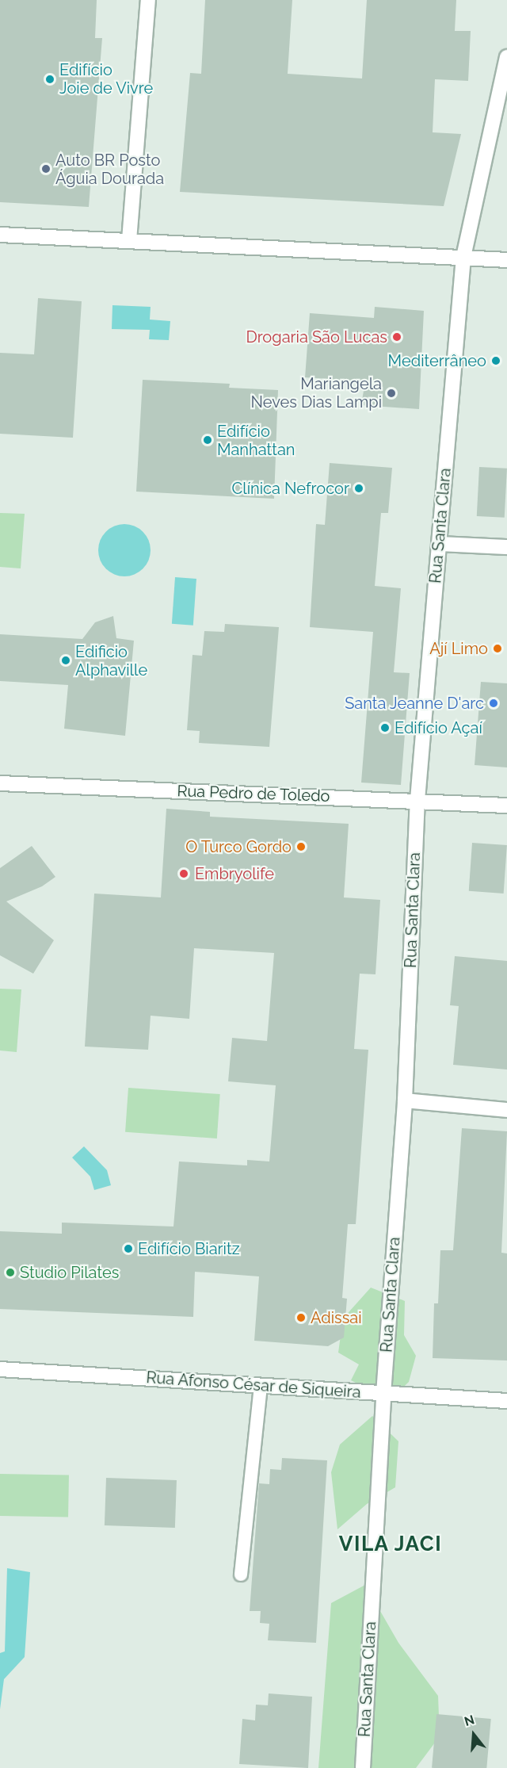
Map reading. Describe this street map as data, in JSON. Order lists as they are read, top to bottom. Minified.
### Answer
{"streets":{"street":["Rua Santa Clara","Rua Pedro de Toledo","Rua Afonso César de Siqueira"]},"crossings":[["Rua Santa Clara","Rua Pedro de Toledo"],["Rua Santa Clara","Rua Afonso César de Siqueira"]],"districts":["VILA JACI"],"places":["Edifício Joie de Vivre","Auto BR Posto Águia Dourada","Drogaria São Lucas","Mediterrâneo","Mariangela Neves Dias Lampi","Edifício Manhattan","Clínica Nefrocor","Ají Limo","Edificio Alphaville","Santa Jeanne D'arc","Edifício Açaí","O Turco Gordo","Embryolife","Edifício Biaritz","Studio Pilates","Adissai"],"north":"top"}
